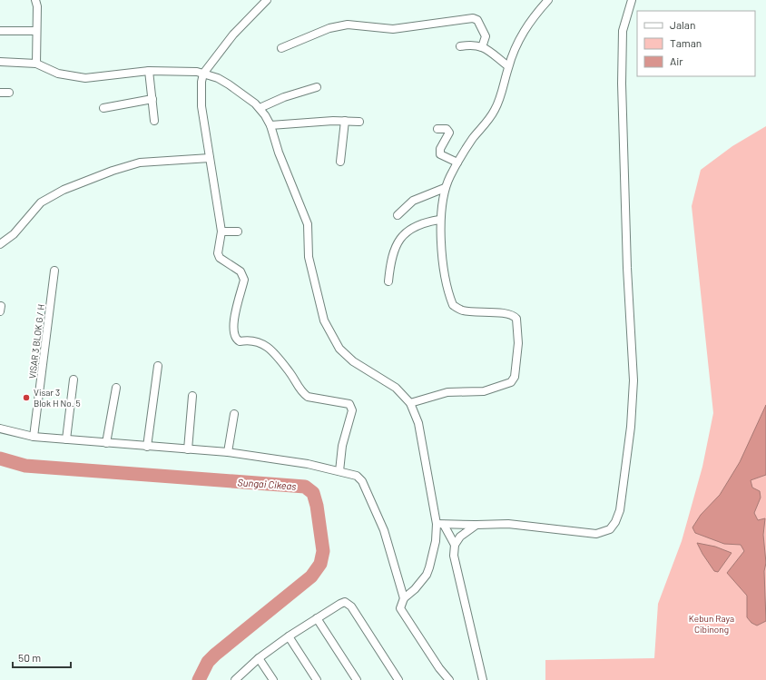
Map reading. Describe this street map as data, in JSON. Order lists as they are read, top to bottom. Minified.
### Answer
{"streets":{"street":["VISAR 3 BLOK G / H"]},"water":["Sungai Cikeas"],"parks":["Kebun Raya Cibinong"],"places":["Visar 3 Blok H No. 5"],"legend":["Jalan","Taman","Air"],"scale_bar":"50 m"}
